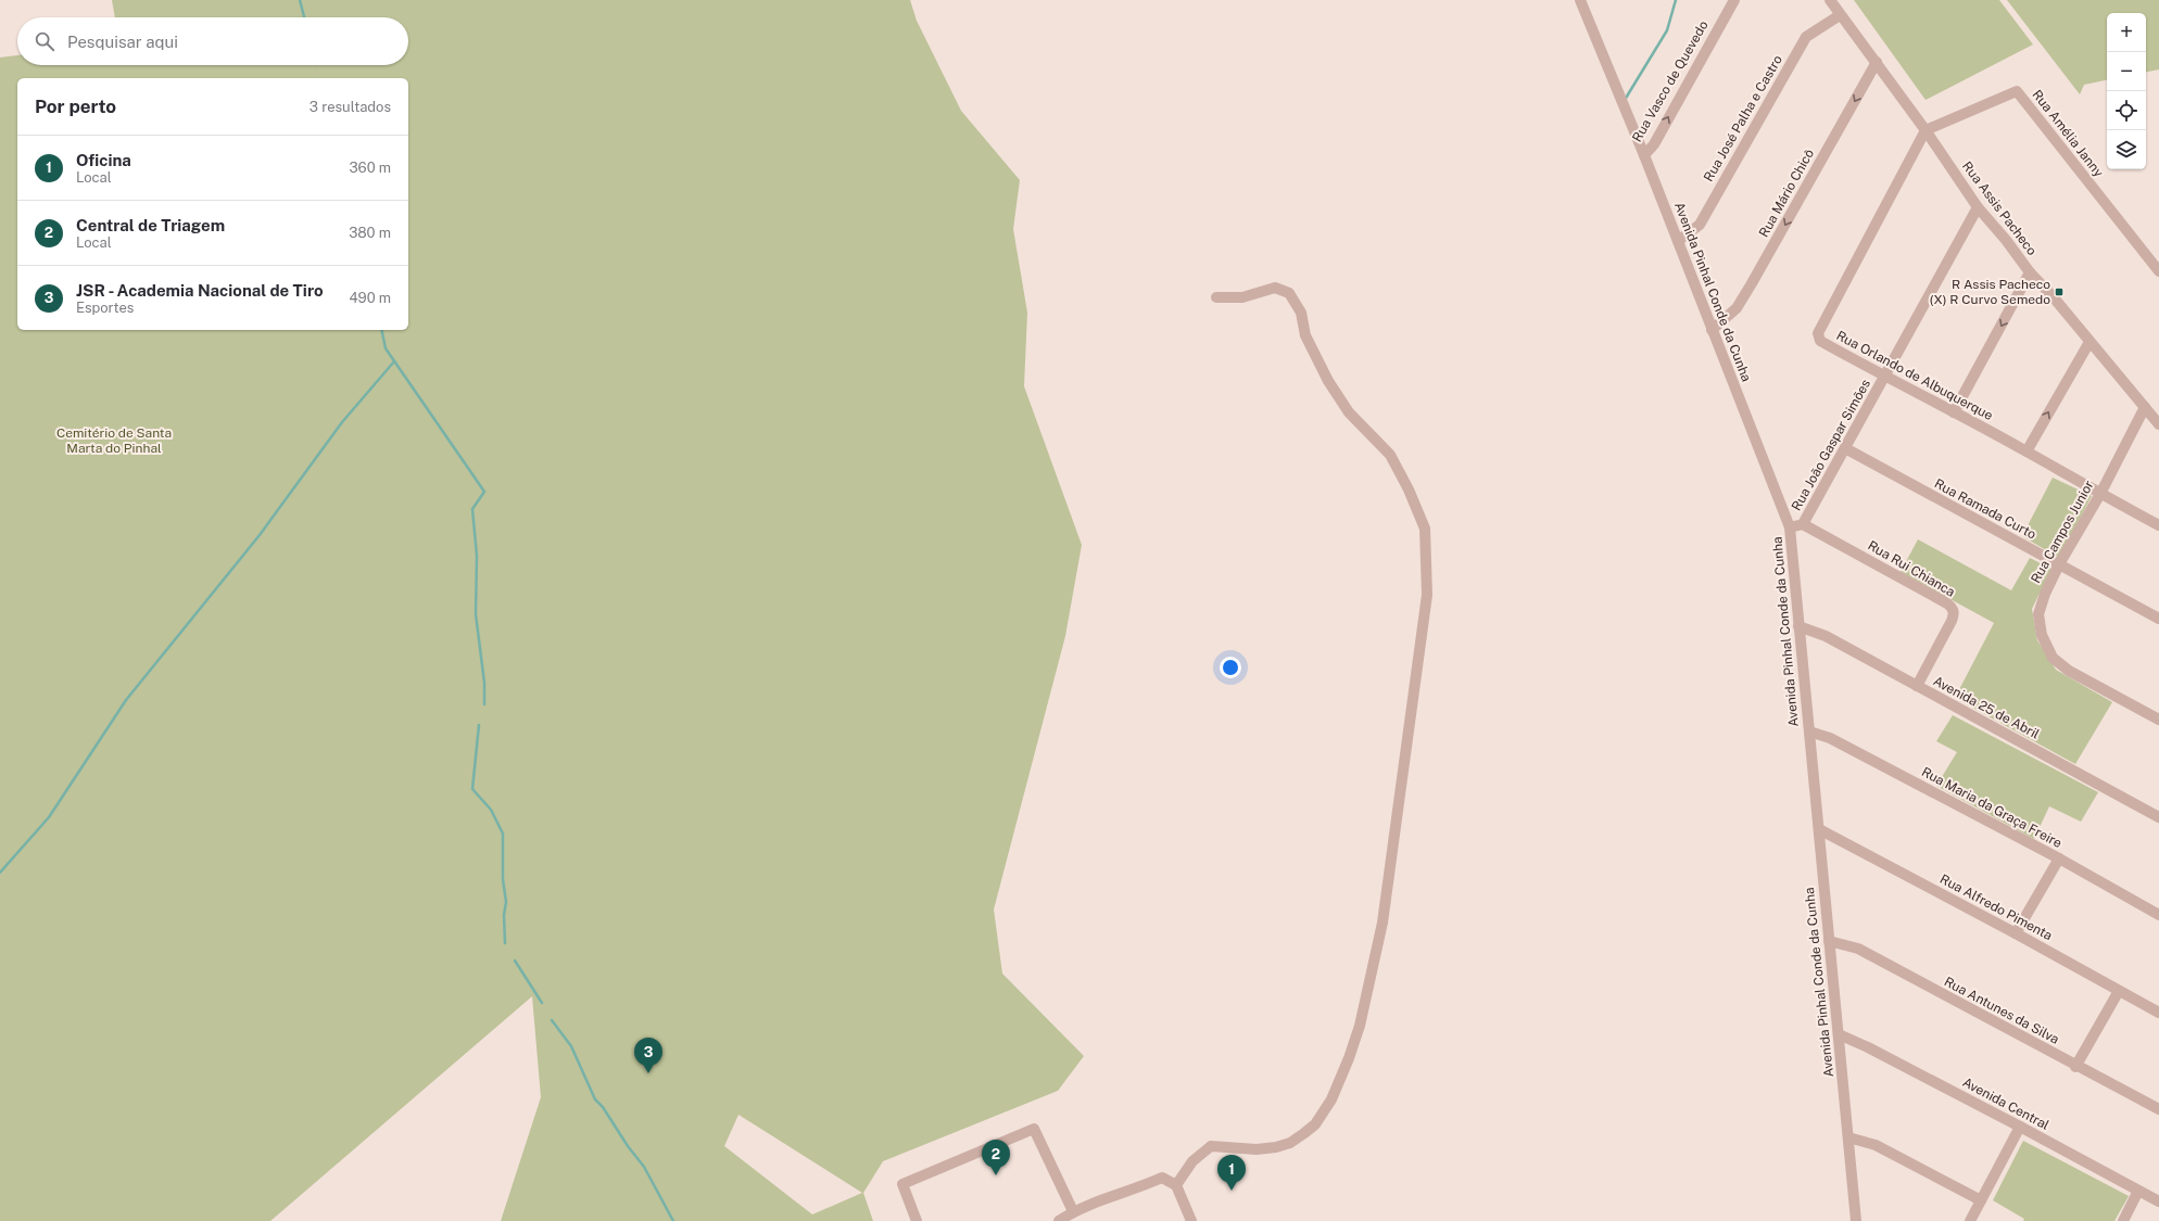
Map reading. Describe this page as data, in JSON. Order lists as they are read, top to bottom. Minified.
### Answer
{"streets":{"street":["Rua Vasco de Quevedo","Rua José Palha e Castro","Rua Amélia Janny","Rua Mário Chicô","Rua Assis Pacheco","Avenida Pinhal Conde da Cunha","Rua Orlando de Albuquerque","Rua João Gaspar Simões","Rua Ramada Curto","Rua Campos Junior","Rua Rui Chianca","Avenida 25 de Abril","Rua Maria da Graça Freire","Rua Alfredo Pimenta","Rua Antunes da Silva","Avenida Central"]},"crossings":[["Rua Vasco de Quevedo","Avenida Pinhal Conde da Cunha"],["Rua José Palha e Castro","Rua Assis Pacheco"],["Rua José Palha e Castro","Avenida Pinhal Conde da Cunha"],["Rua Amélia Janny","Rua Assis Pacheco"],["Rua Amélia Janny","Rua Orlando de Albuquerque"],["Rua Mário Chicô","Rua Assis Pacheco"],["Rua Mário Chicô","Avenida Pinhal Conde da Cunha"],["Rua Assis Pacheco","Rua Orlando de Albuquerque"],["Rua Assis Pacheco","Rua João Gaspar Simões"],["Rua Assis Pacheco","Rua Campos Junior"],["Avenida Pinhal Conde da Cunha","Rua João Gaspar Simões"],["Avenida Pinhal Conde da Cunha","Avenida 25 de Abril"],["Avenida Pinhal Conde da Cunha","Rua Maria da Graça Freire"],["Avenida Pinhal Conde da Cunha","Rua Alfredo Pimenta"],["Avenida Pinhal Conde da Cunha","Rua Antunes da Silva"],["Avenida Pinhal Conde da Cunha","Avenida Central"],["Rua Orlando de Albuquerque","Rua João Gaspar Simões"],["Rua Orlando de Albuquerque","Rua Campos Junior"],["Rua João Gaspar Simões","Rua Ramada Curto"],["Rua João Gaspar Simões","Rua Rui Chianca"],["Rua Ramada Curto","Rua Campos Junior"],["Rua Rui Chianca","Avenida 25 de Abril"]],"one_way":["Rua Vasco de Quevedo","Rua Mário Chicô"],"parks":["Cemitério de Santa Marta do Pinhal"],"places":{"transit":["R Assis Pacheco (X) R Curvo Semedo"]},"page":{"map_buttons":["+","−"],"search":"Pesquisar aqui","heading":["Por perto","3 resultados"],"list":[{"mark":"1","name":"Oficina","note":"Local","value":"360 m"},{"mark":"2","name":"Central de Triagem","note":"Local","value":"380 m"},{"mark":"3","name":"JSR - Academia Nacional de Tiro","note":"Esportes","value":"490 m"}],"pins":["3","2","1"]}}
